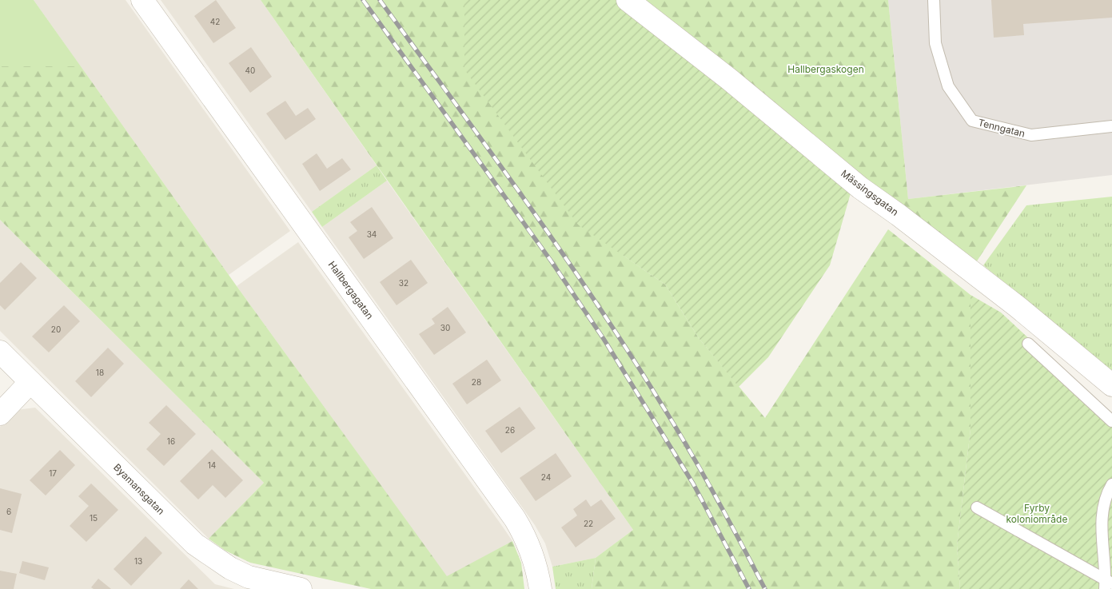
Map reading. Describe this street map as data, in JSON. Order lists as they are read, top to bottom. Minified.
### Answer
{"streets":{"street":["Mässingsgatan","Hallbergagatan","Byamansgatan"],"lane":["Tenngatan"]},"parks":["Hallbergaskogen","Fyrby koloniområde"],"house_numbers":["42","40","34","32","30","20","18","28","26","16","14","17","24","6","15","22","13"]}
